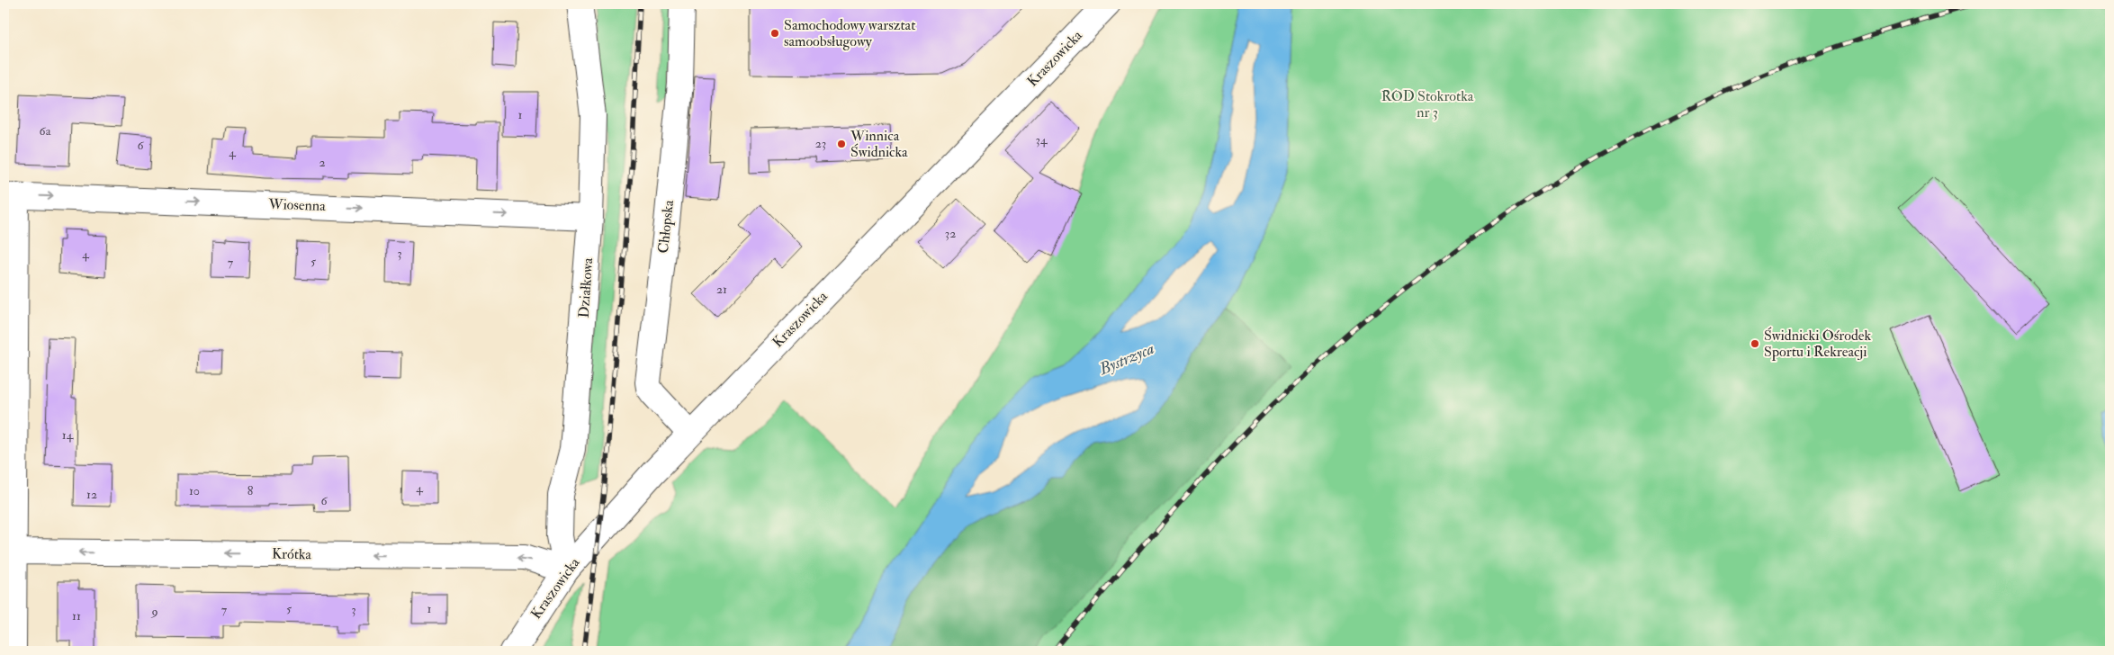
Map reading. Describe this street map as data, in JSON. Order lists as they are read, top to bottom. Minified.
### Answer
{"streets":{"street":["Kraszowicka","Wiosenna","Chłopska","Działkowa","Krótka"]},"crossings":[["Kraszowicka","Chłopska"],["Kraszowicka","Działkowa"],["Kraszowicka","Krótka"],["Wiosenna","Działkowa"],["Działkowa","Krótka"]],"one_way":["Wiosenna","Krótka"],"water":["Bystrzyca"],"parks":["ROD Stokrotka nr 3"],"places":["Samochodowy warsztat samoobsługowy","Winnica Świdnicka","Świdnicki Ośrodek Sportu i Rekreacji"],"house_numbers":["1","6a","34","23","6","4","2","32","3","4","5","7","21","14","4","10","8","12","6","5","1","7","3","9","11"]}
